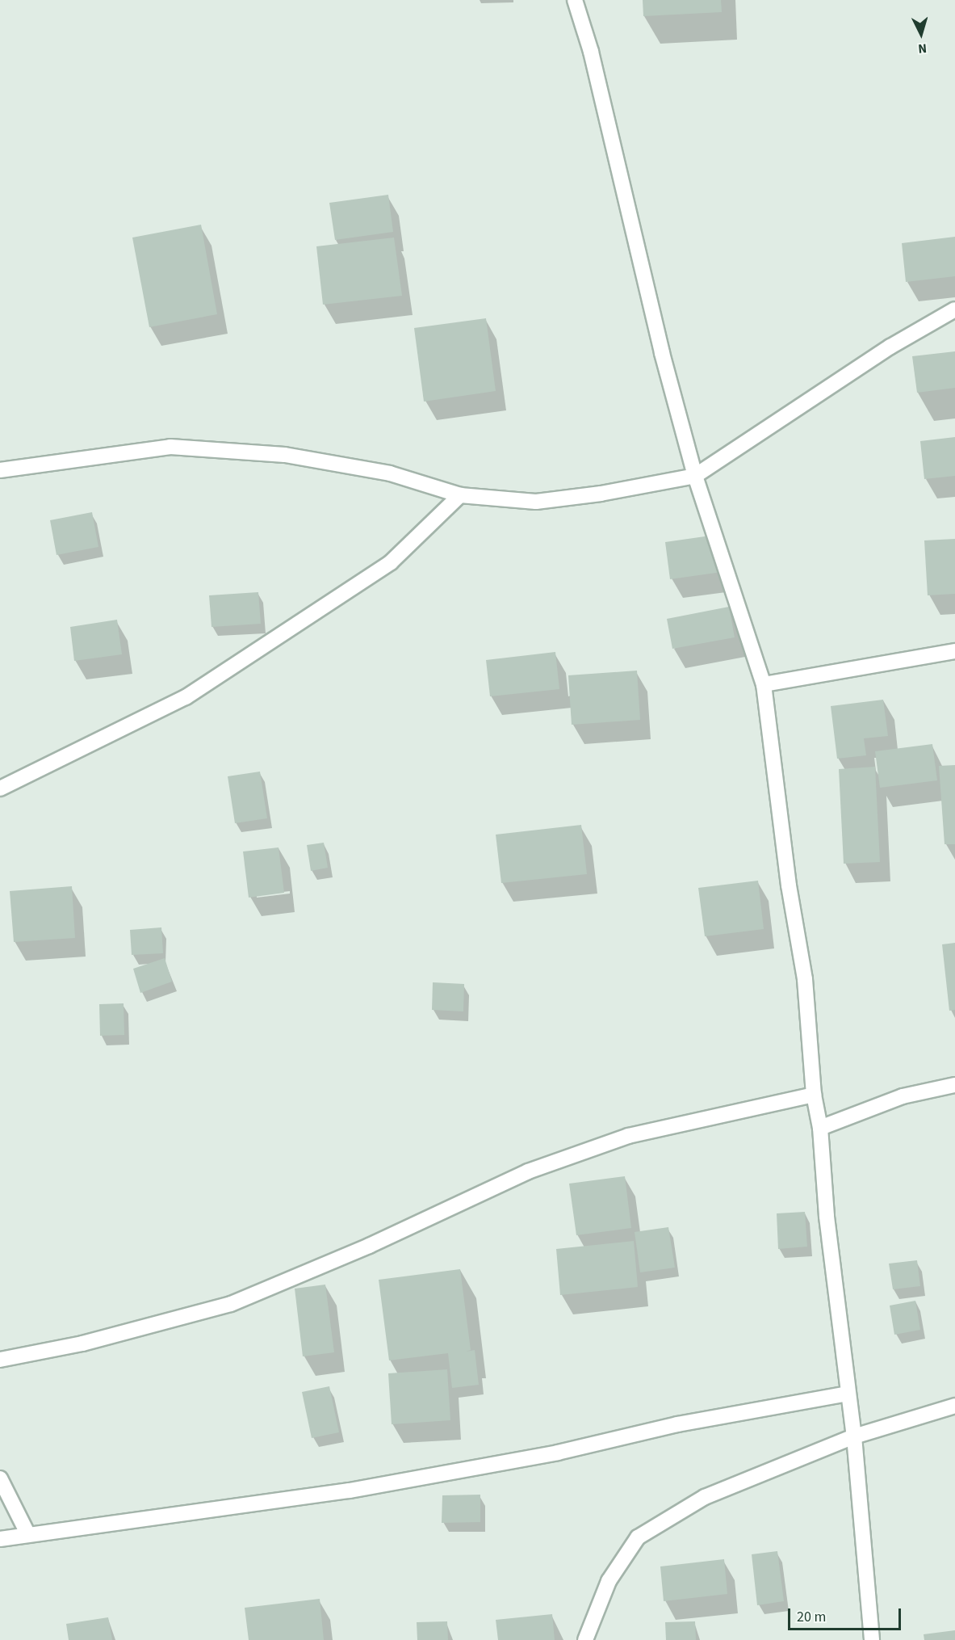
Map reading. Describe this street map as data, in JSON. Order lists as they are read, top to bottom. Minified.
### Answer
{"scale_bar":"20 m","north":"bottom"}
